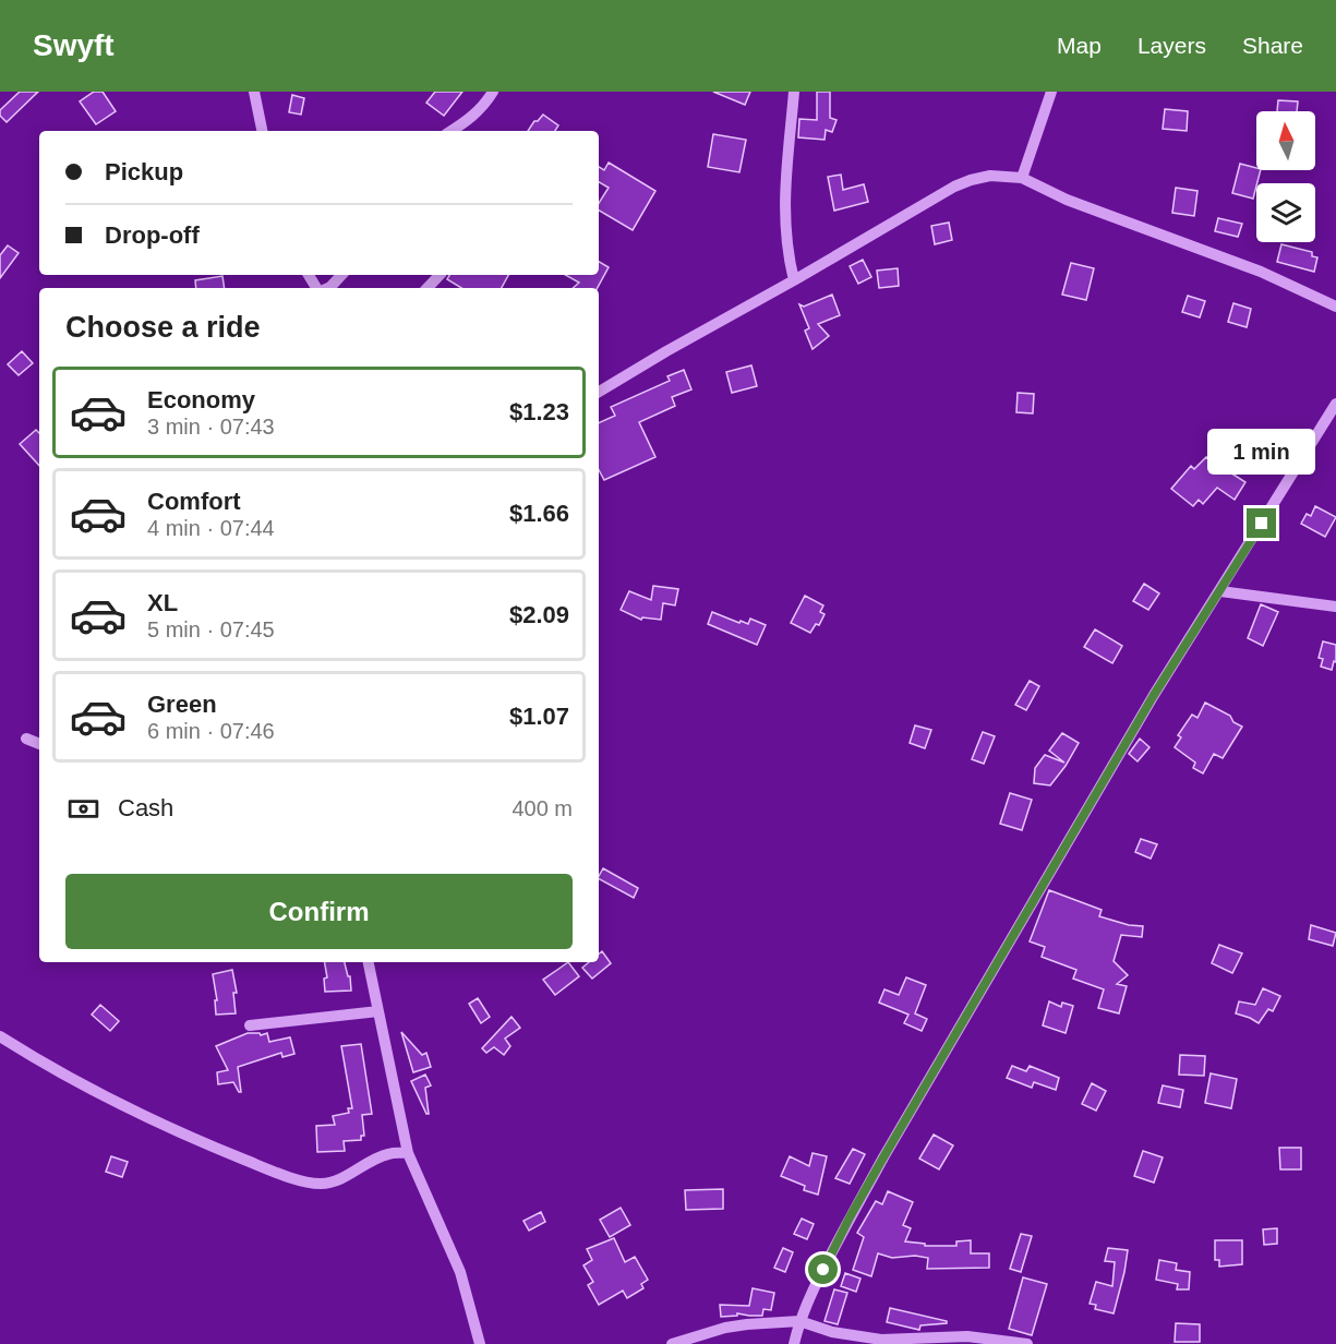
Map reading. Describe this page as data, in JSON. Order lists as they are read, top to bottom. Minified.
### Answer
{"north":"top","page":{"header":"Swyft","nav":["Map","Layers","Share"],"banner":["Pickup","Drop-off"],"heading":"Choose a ride","list":[{"name":"Economy","note":"3 min · 07:43","value":"$1.23"},{"name":"Comfort","note":"4 min · 07:44","value":"$1.66"},{"name":"XL","note":"5 min · 07:45","value":"$2.09"},{"name":"Green","note":"6 min · 07:46","value":"$1.07"}],"bubble":"1 min","pay":["Cash","400 m"],"buttons":"Confirm"}}
